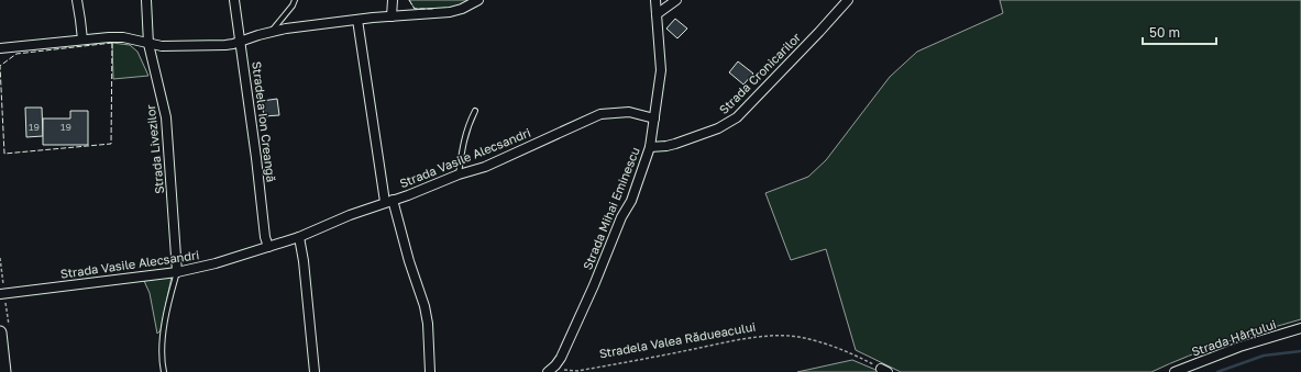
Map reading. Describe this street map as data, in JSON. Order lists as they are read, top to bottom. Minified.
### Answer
{"streets":{"street":["Strada Cronicarilor","Stradela Ion Creangă","Strada Livezilor","Strada Vasile Alecsandri","Strada Mihai Eminescu","Strada Hârțului"],"path":["Stradela Valea Rădueacului"]},"crossings":[["Strada Cronicarilor","Strada Mihai Eminescu"],["Stradela Ion Creangă","Strada Vasile Alecsandri"],["Strada Livezilor","Strada Vasile Alecsandri"],["Strada Vasile Alecsandri","Strada Mihai Eminescu"],["Strada Mihai Eminescu","Stradela Valea Rădueacului"]],"house_numbers":["19","19"],"scale_bar":"50 m"}
